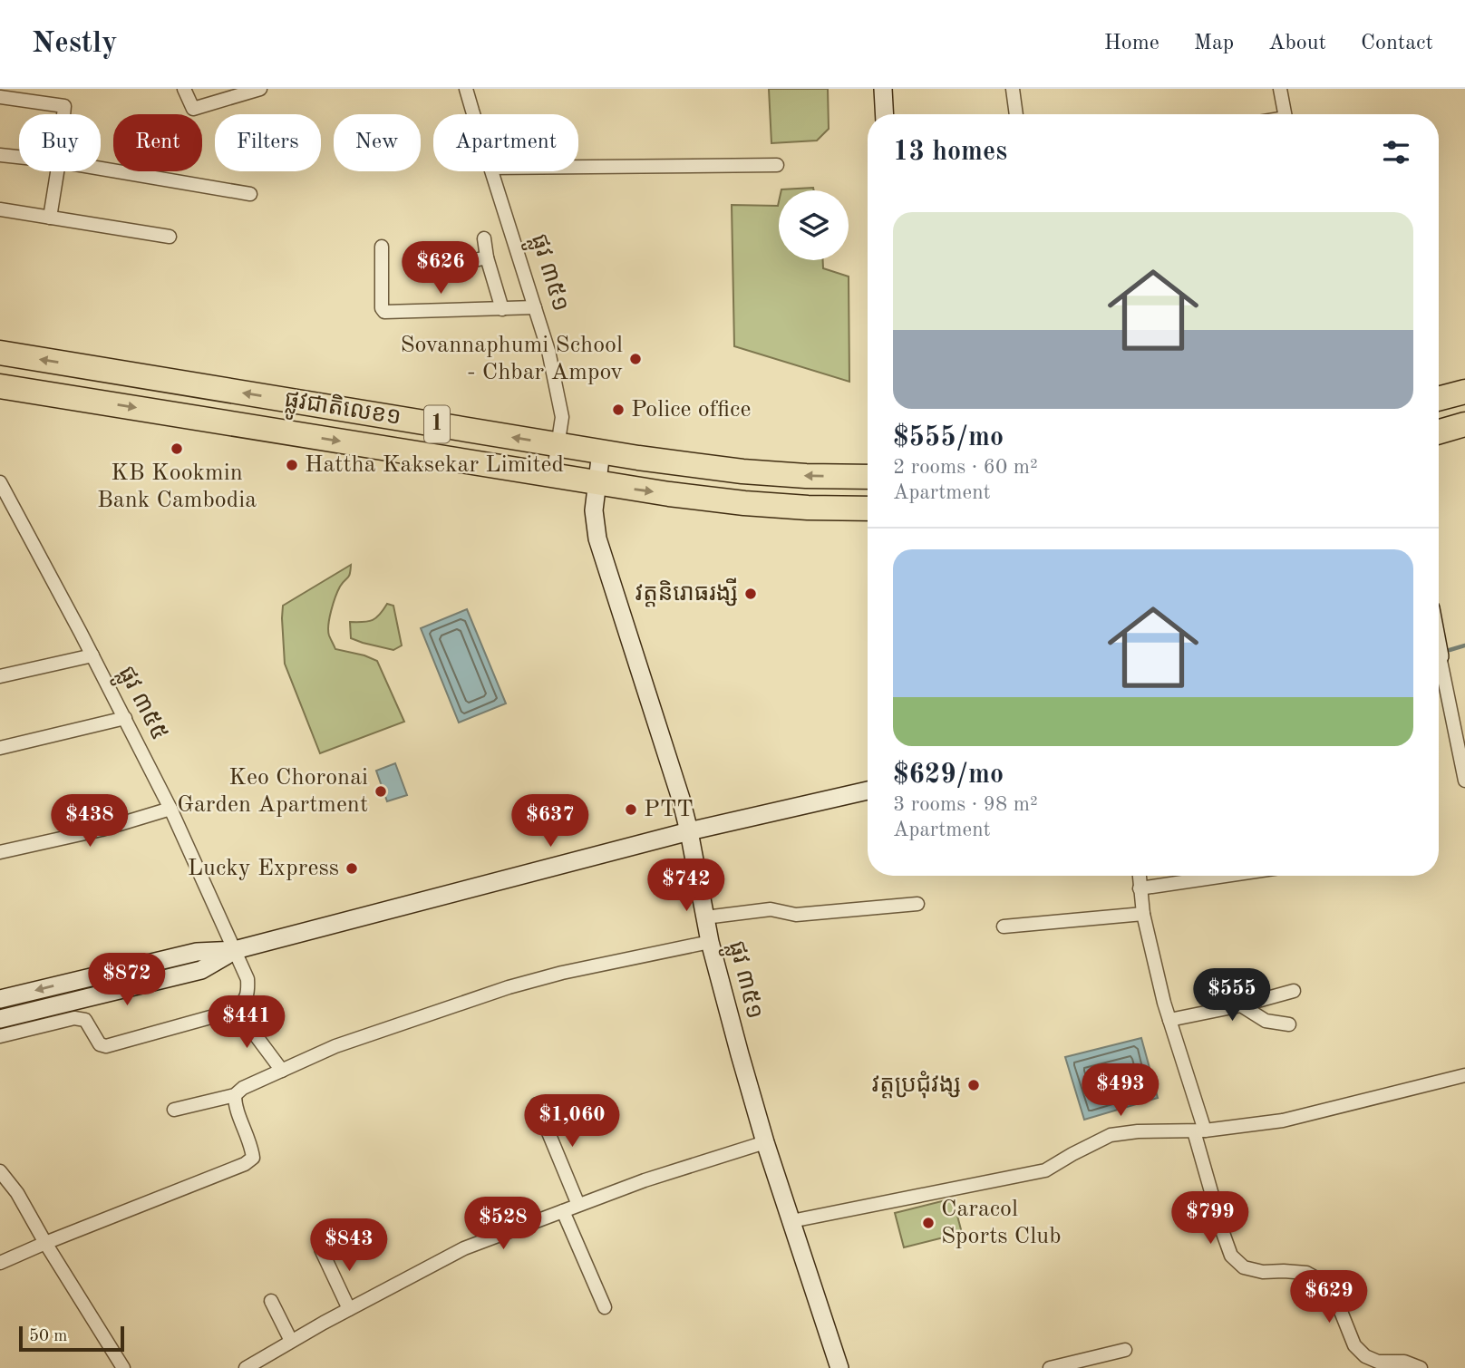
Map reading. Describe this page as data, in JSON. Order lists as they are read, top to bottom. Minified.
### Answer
{"streets":{"highway":["ផ្លូវជាតិលេខ១","1"],"main road":["ផ្លូវ ៣៥១"],"street":["ផ្លូវ ៣៥៥"]},"crossings":[["ផ្លូវ ៣៥១","ផ្លូវជាតិលេខ១"]],"places":["Sovannaphumi School - Chbar Ampov","Police office","KB Kookmin Bank Cambodia","Hattha Kaksekar Limited","វត្តនិរោធរង្សី","Keo Choronai Garden Apartment","PTT","Lucky Express","វត្តប្រជុំវង្ស","Caracol Sports Club"],"scale_bar":"50 m","page":{"header":"Nestly","nav":["Home","Map","About","Contact"],"chip":["Buy","Rent","Filters","New","Apartment"],"heading":"13 homes","list":[{"name":"$555/mo","note":"2 rooms · 60 m² · Apartment"},{"name":"$629/mo","note":"3 rooms · 98 m² · Apartment"}],"price":["$626","$438","$637","$742","$872","$555","$441","$493","$1,060","$799","$528","$843","$629"],"scale":"50 m"}}
